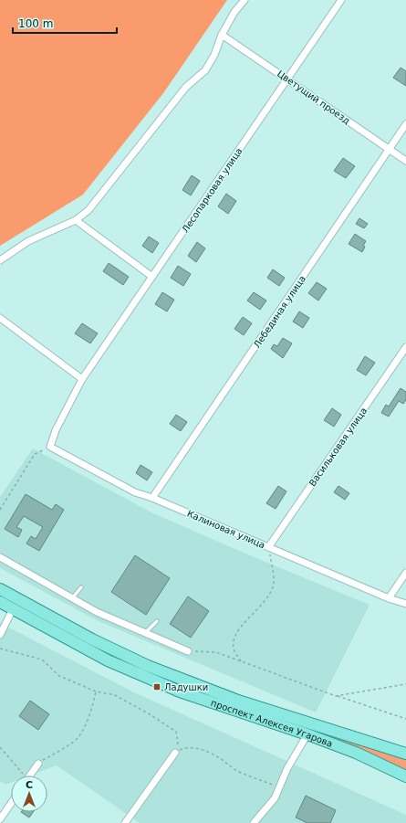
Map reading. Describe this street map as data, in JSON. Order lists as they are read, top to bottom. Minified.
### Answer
{"streets":{"main road":["проспект Алексея Угарова"],"street":["Цветущий проезд","Лесопарковая улица","Лебединая улица","Васильковая улица","Калиновая улица"]},"crossings":[["Цветущий проезд","Лесопарковая улица"],["Цветущий проезд","Лебединая улица"],["Лесопарковая улица","Калиновая улица"],["Лебединая улица","Калиновая улица"],["Васильковая улица","Калиновая улица"]],"places":{"transit":["Ладушки"]},"scale_bar":"100 m","north":"top"}
